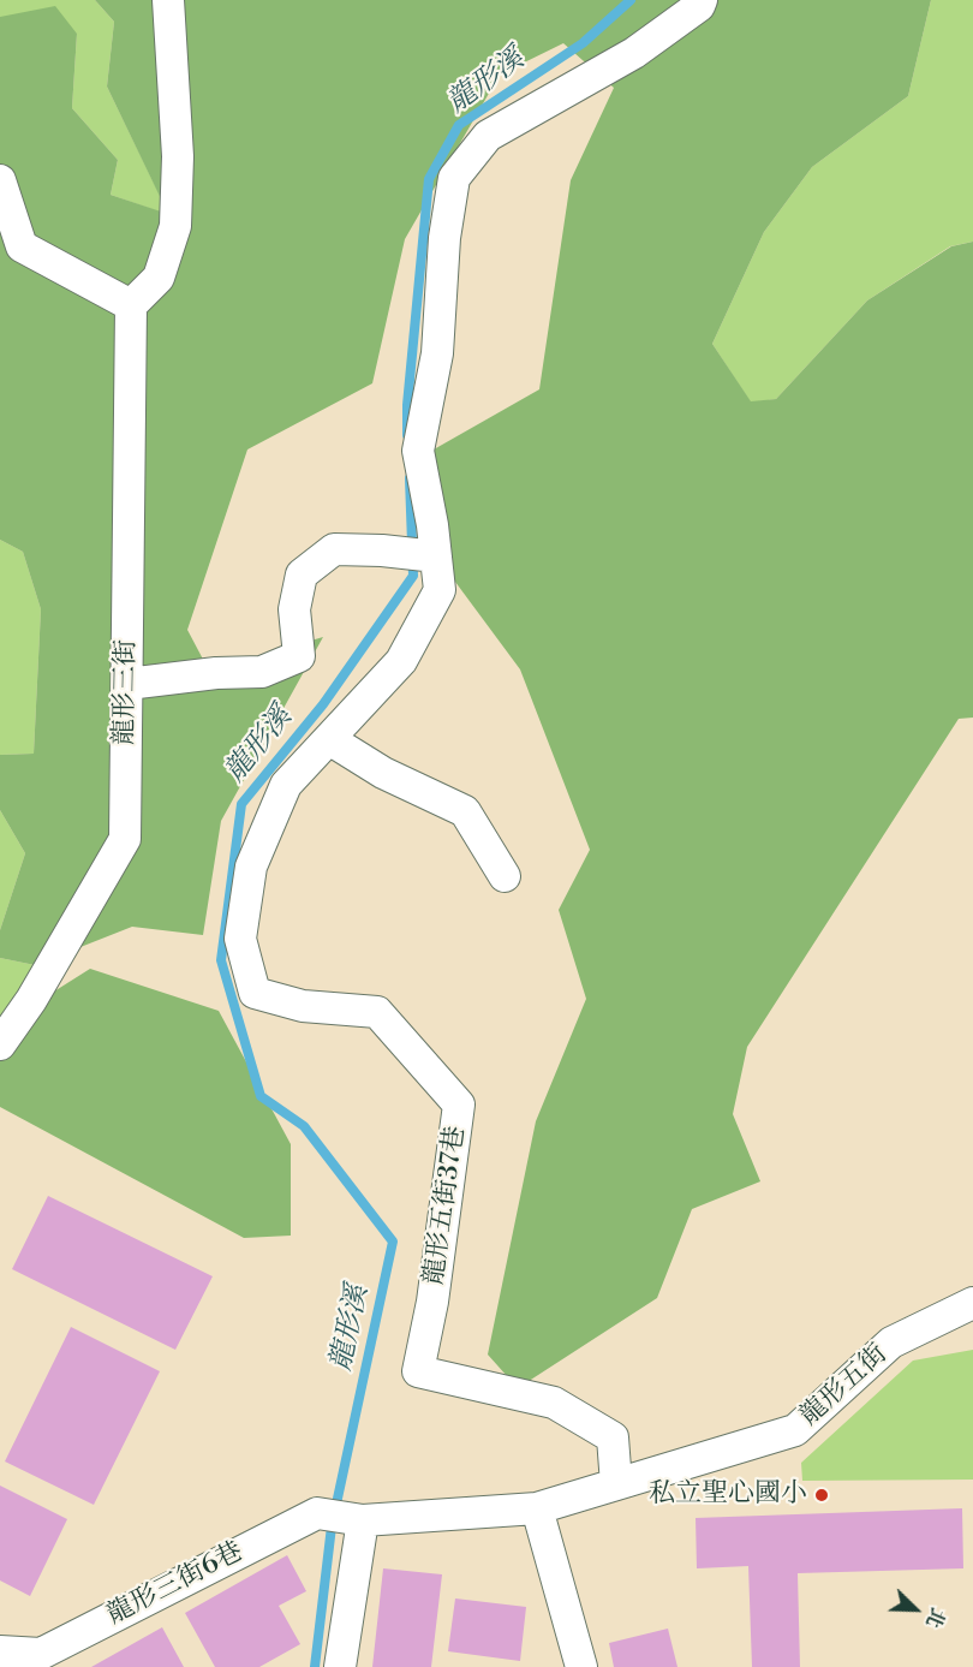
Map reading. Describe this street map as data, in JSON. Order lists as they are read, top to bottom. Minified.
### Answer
{"streets":{"street":["龍形三街","龍形五街37巷","龍形五街","龍形三街6巷"]},"crossings":[["龍形五街37巷","龍形五街"],["龍形五街","龍形三街6巷"]],"water":["龍形溪"],"places":["私立聖心國小"],"north":"bottom right"}
